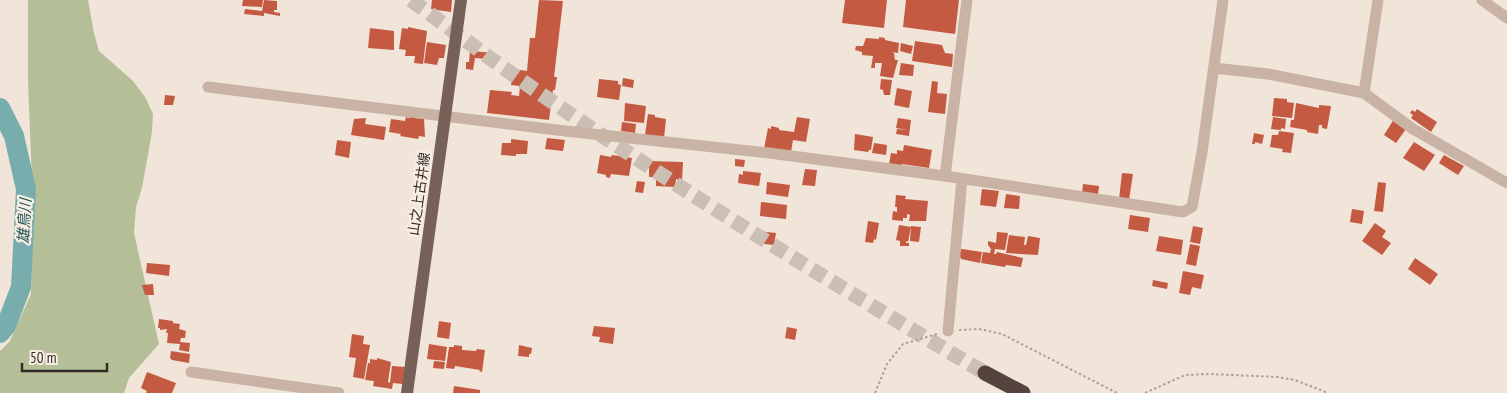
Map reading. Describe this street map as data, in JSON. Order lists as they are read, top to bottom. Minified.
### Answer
{"streets":{"main road":["山之上古井線"]},"water":["雄鳥川"],"scale_bar":"50 m"}
